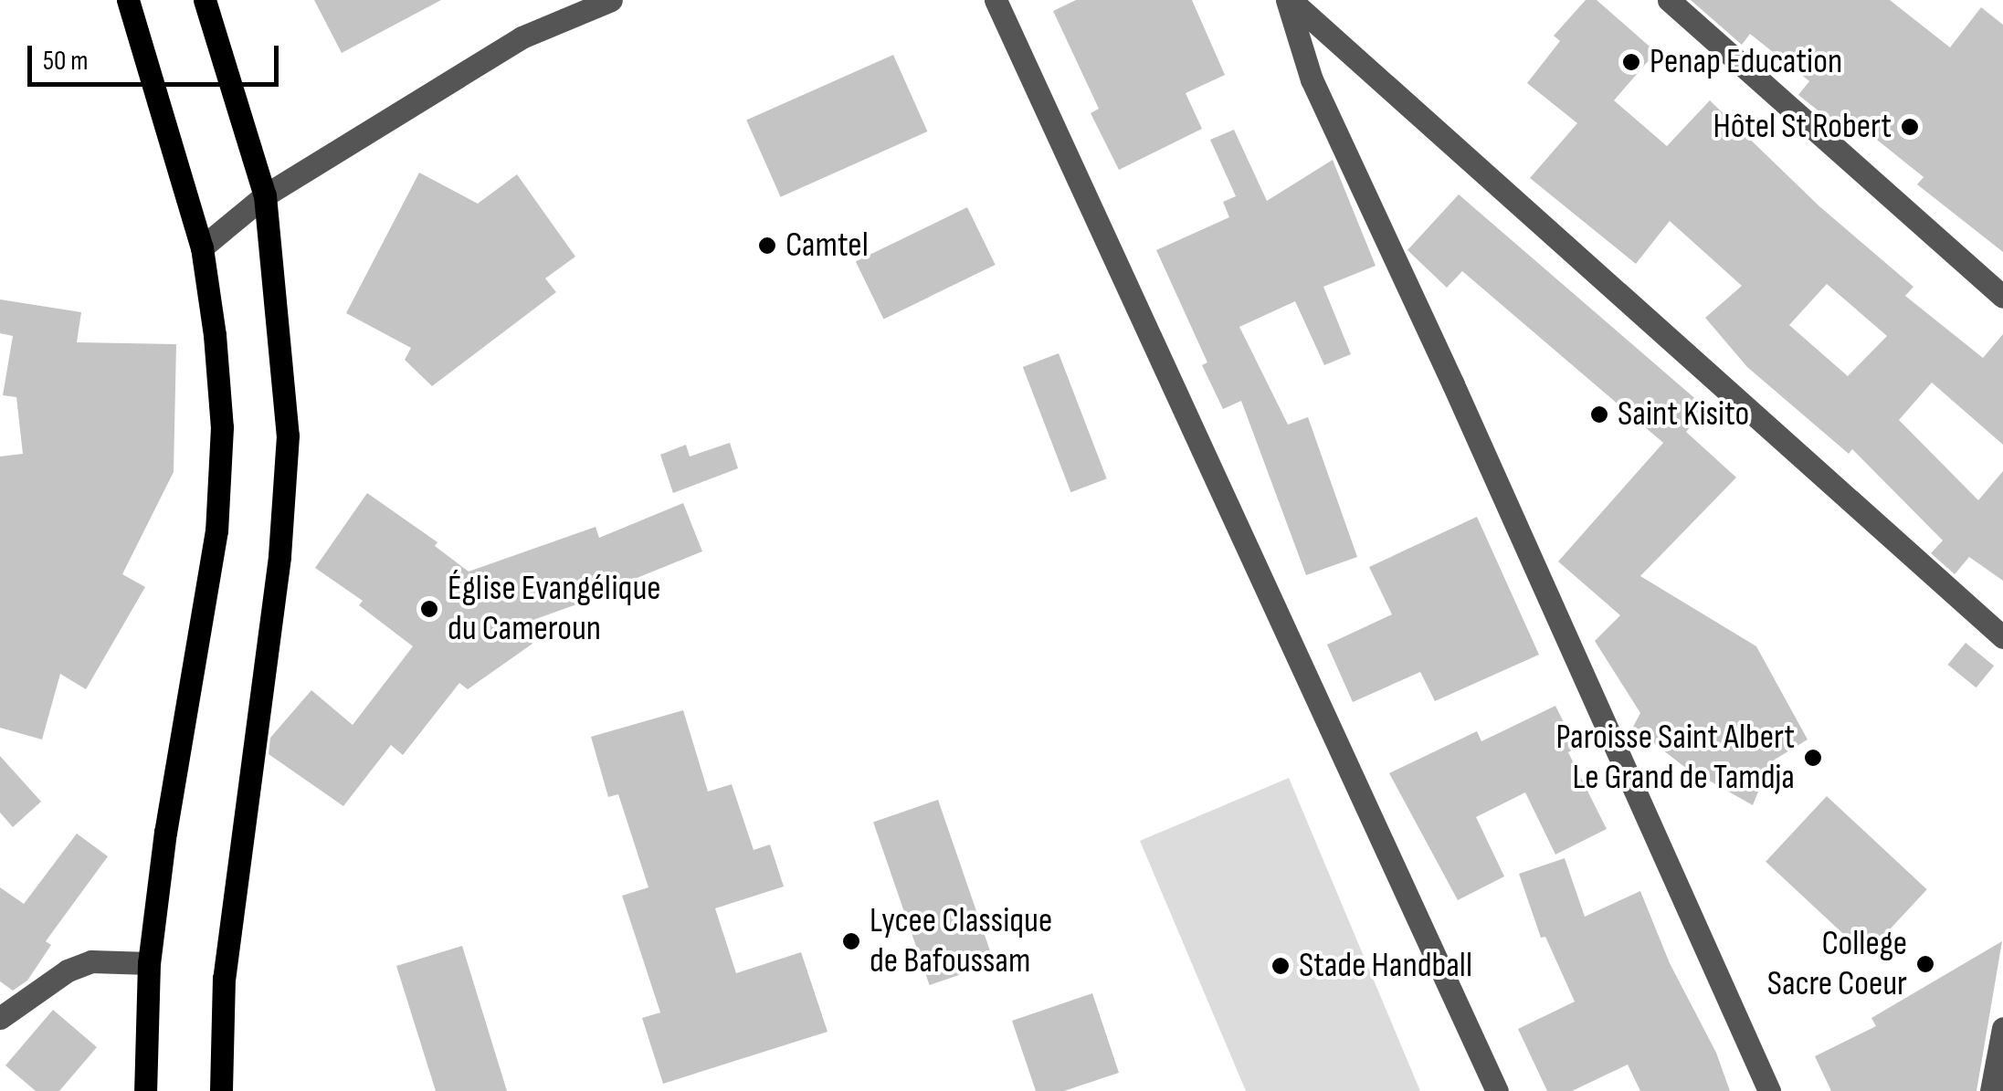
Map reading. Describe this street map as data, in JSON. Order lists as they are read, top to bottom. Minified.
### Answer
{"places":["Penap Education","Hôtel St Robert","Camtel","Saint Kisito","Église Evangélique du Cameroun","Paroisse Saint Albert Le Grand de Tamdja","Lycee Classique de Bafoussam","College Sacre Coeur","Stade Handball"],"scale_bar":"50 m"}
